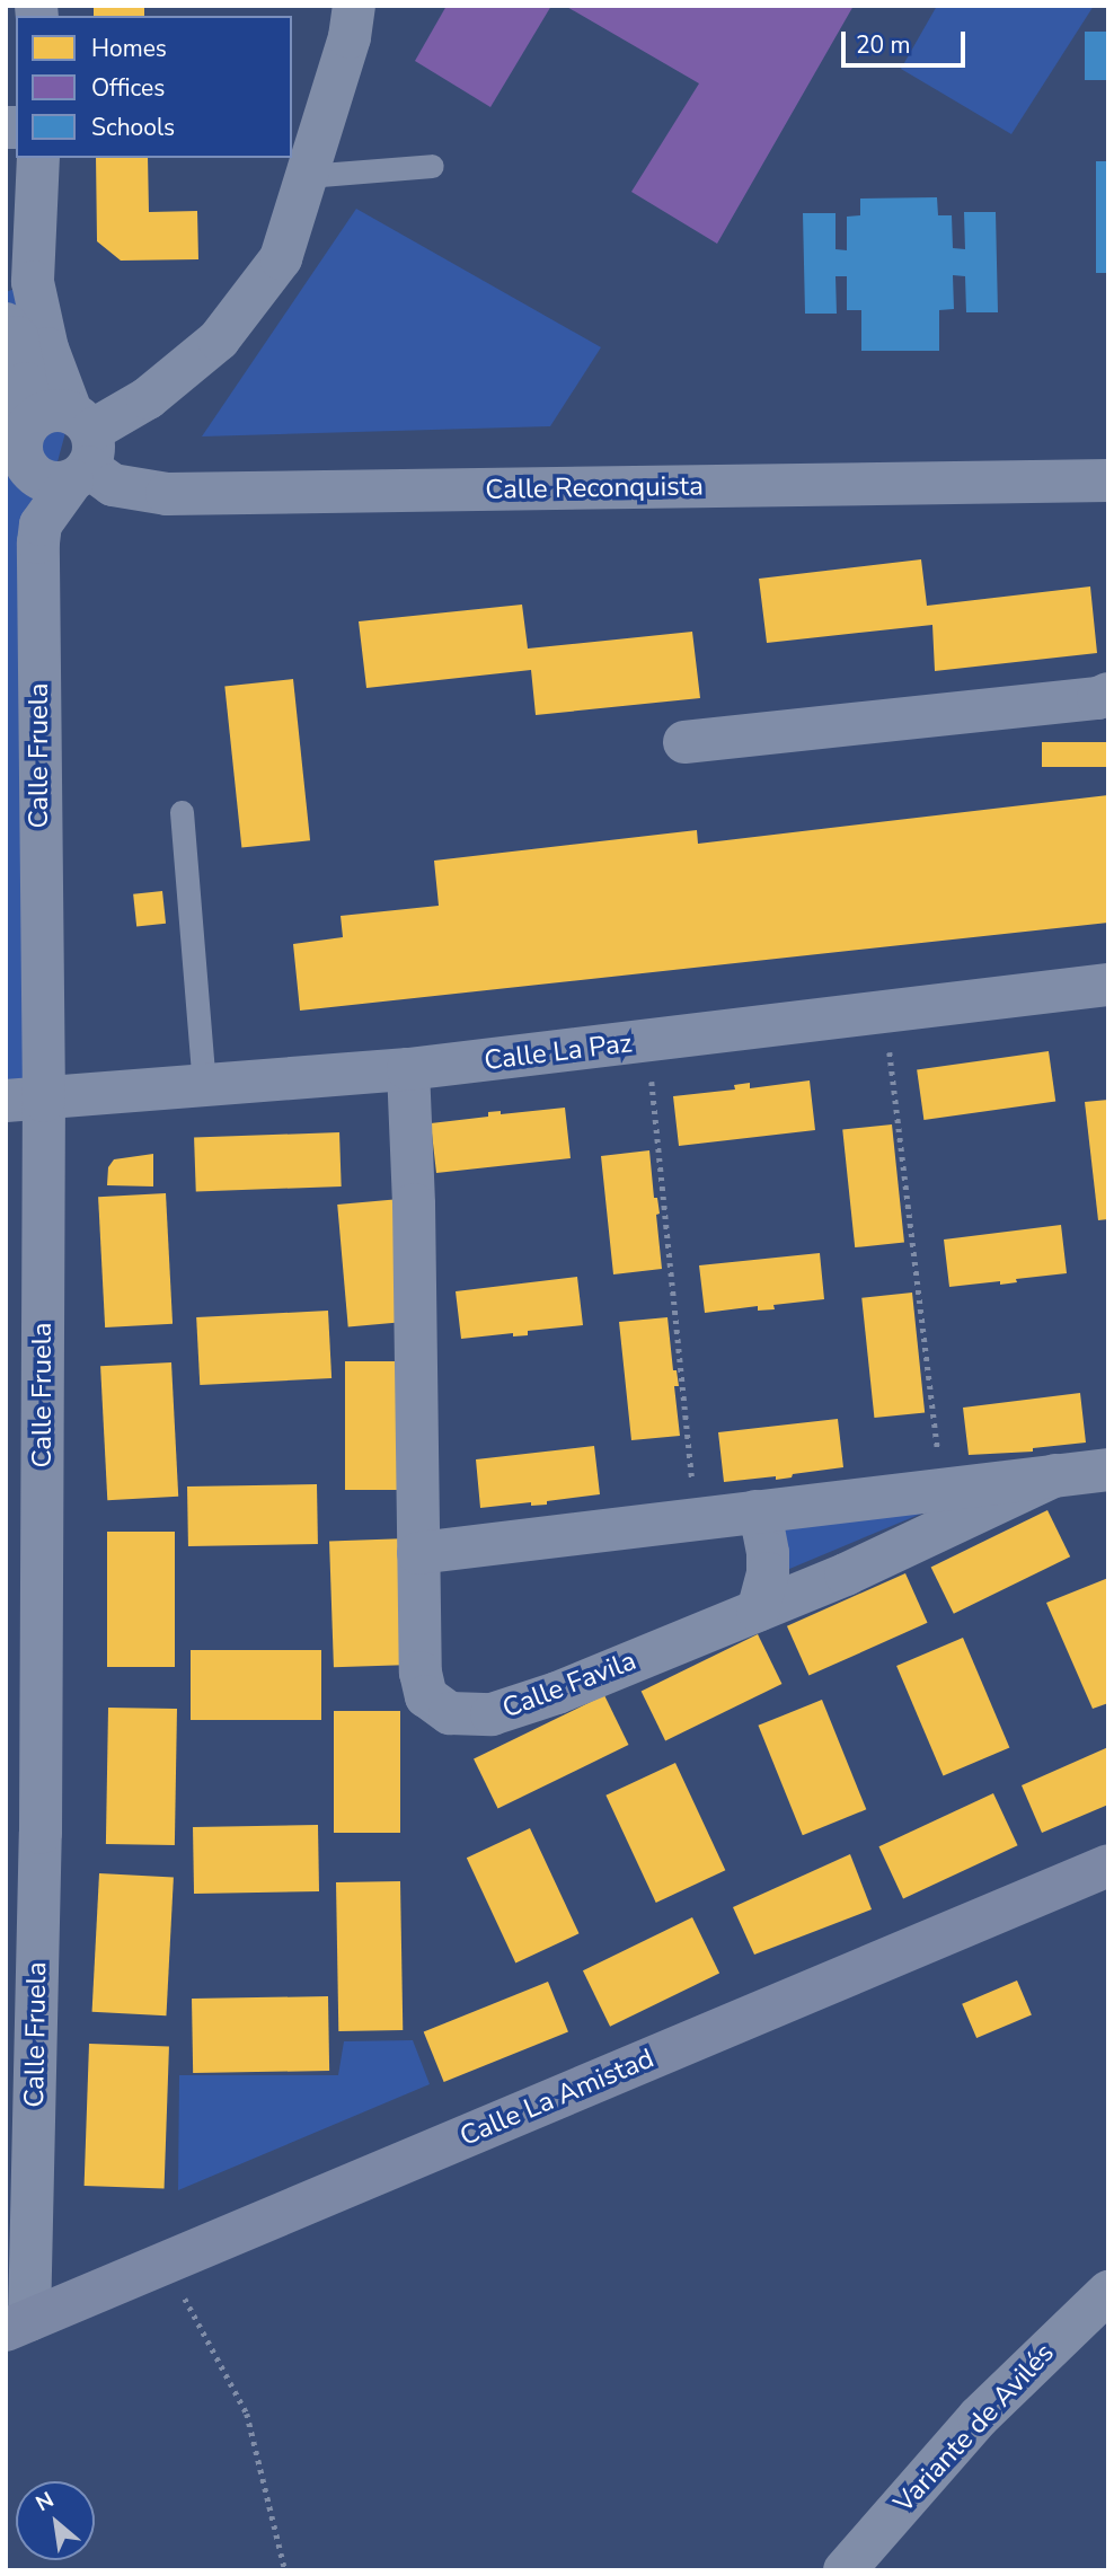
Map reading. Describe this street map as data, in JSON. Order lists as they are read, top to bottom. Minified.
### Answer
{"streets":{"main road":["Calle Reconquista","Calle Fruela","Calle La Paz","Calle Favila","Calle La Amistad","Variante de Avilés"]},"crossings":[["Calle Reconquista","Calle Fruela"],["Calle Fruela","Calle La Paz"],["Calle Fruela","Calle La Amistad"],["Calle La Paz","Calle Favila"]],"legend":["Homes","Offices","Schools"],"scale_bar":"20 m","north":"top left"}
